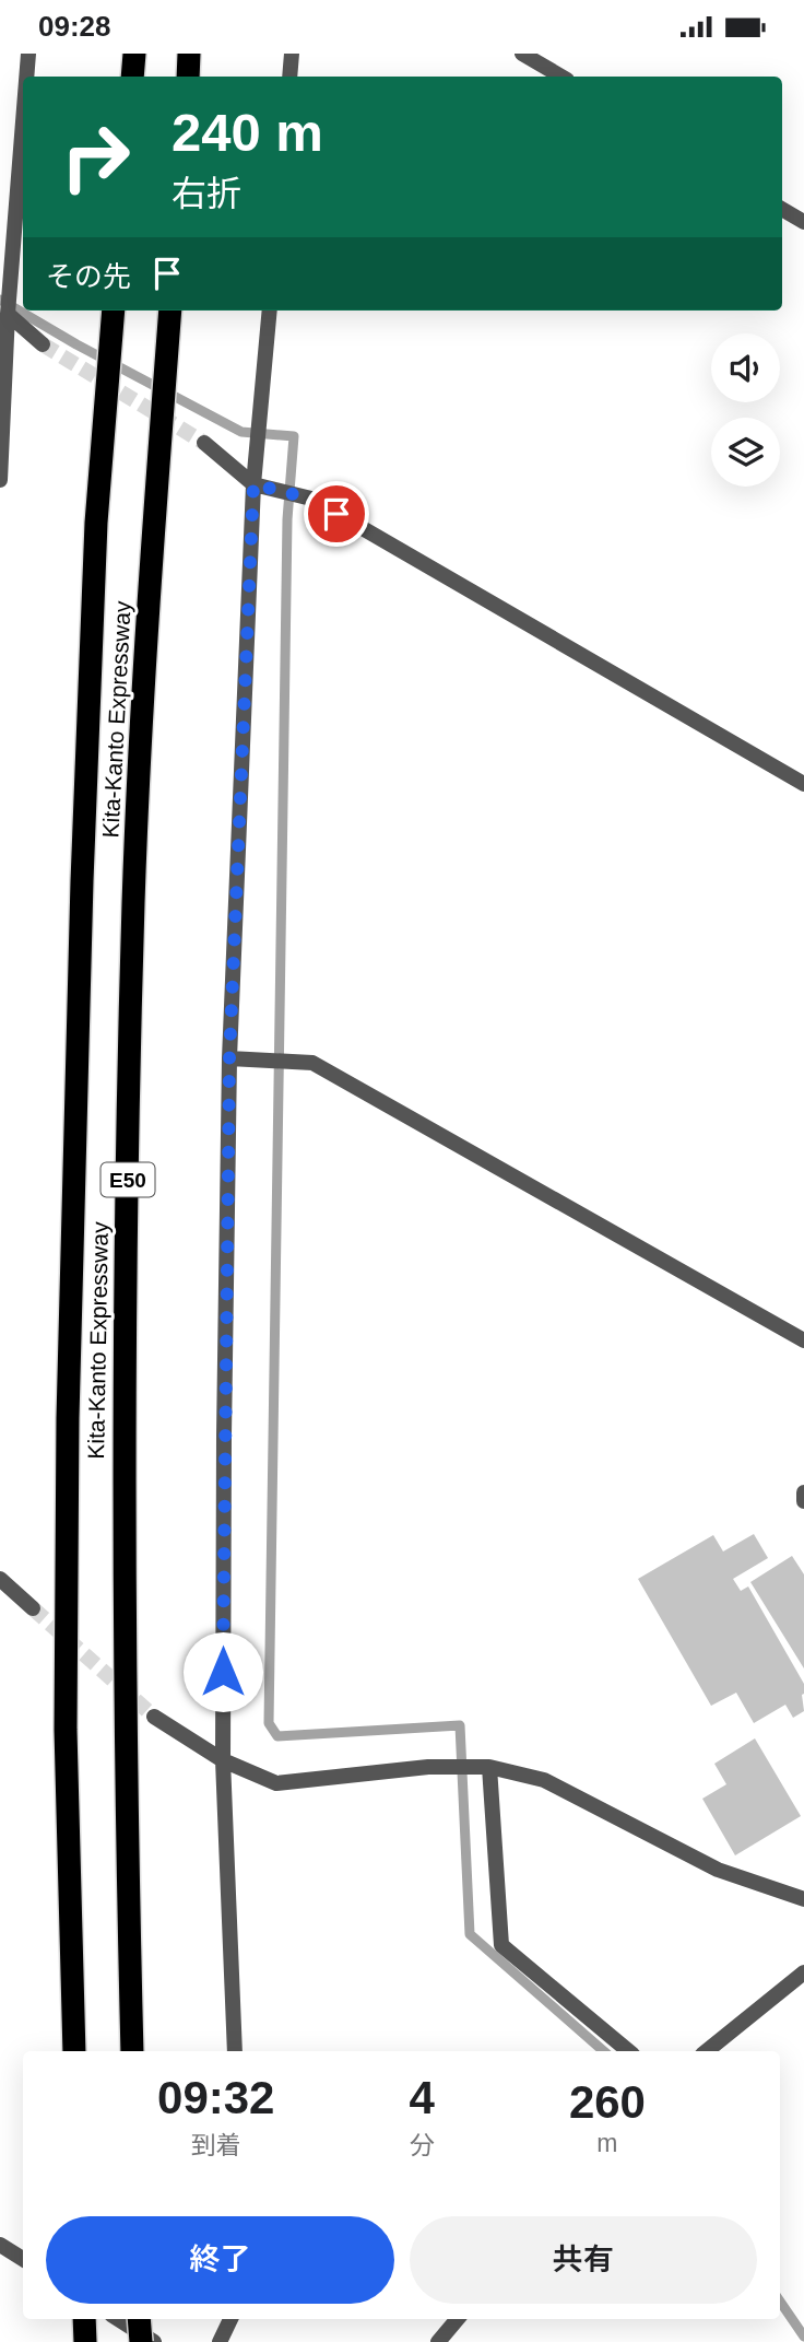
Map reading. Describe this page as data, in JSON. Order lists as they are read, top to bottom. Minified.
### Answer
{"streets":{"highway":["Kita-Kanto Expressway","E50"]},"page":{"status":"09:28","turn":["240 m","右折"],"then":"その先","eta":["09:32","到着","4","分","260","m"],"buttons":["終了","共有"]}}
